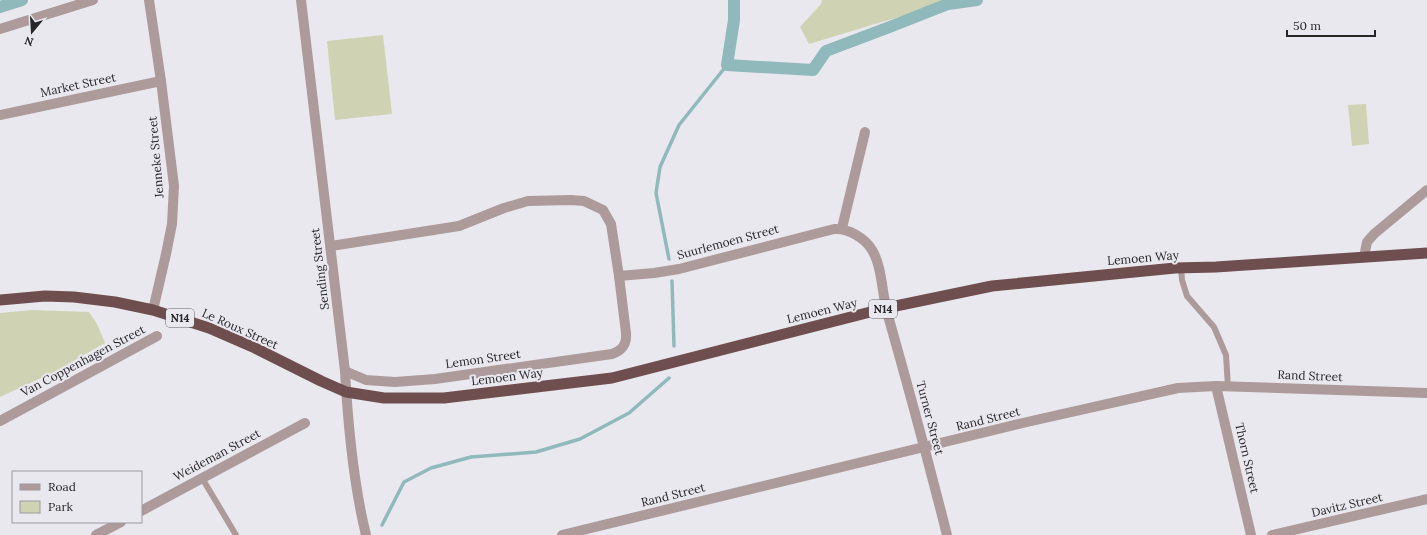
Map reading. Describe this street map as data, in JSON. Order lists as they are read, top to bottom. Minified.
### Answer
{"streets":{"highway":["Lemoen Way","N14","Le Roux Street"],"street":["Market Street","Jenneke Street","Suurlemoen Street","Sending Street","Lemon Street","Van Coppenhagen Street","Rand Street","Turner Street","Weideman Street","Thorn Street","Davitz Street"]},"crossings":[["Market Street","Jenneke Street"],["Jenneke Street","Le Roux Street"],["Suurlemoen Street","Lemon Street"],["Lemoen Way","Sending Street"],["Lemoen Way","Le Roux Street"],["Lemoen Way","Turner Street"],["Sending Street","Le Roux Street"],["Sending Street","Lemon Street"],["Rand Street","Turner Street"],["Rand Street","Thorn Street"]],"legend":["Road","Park"],"scale_bar":"50 m","north":"bottom"}
